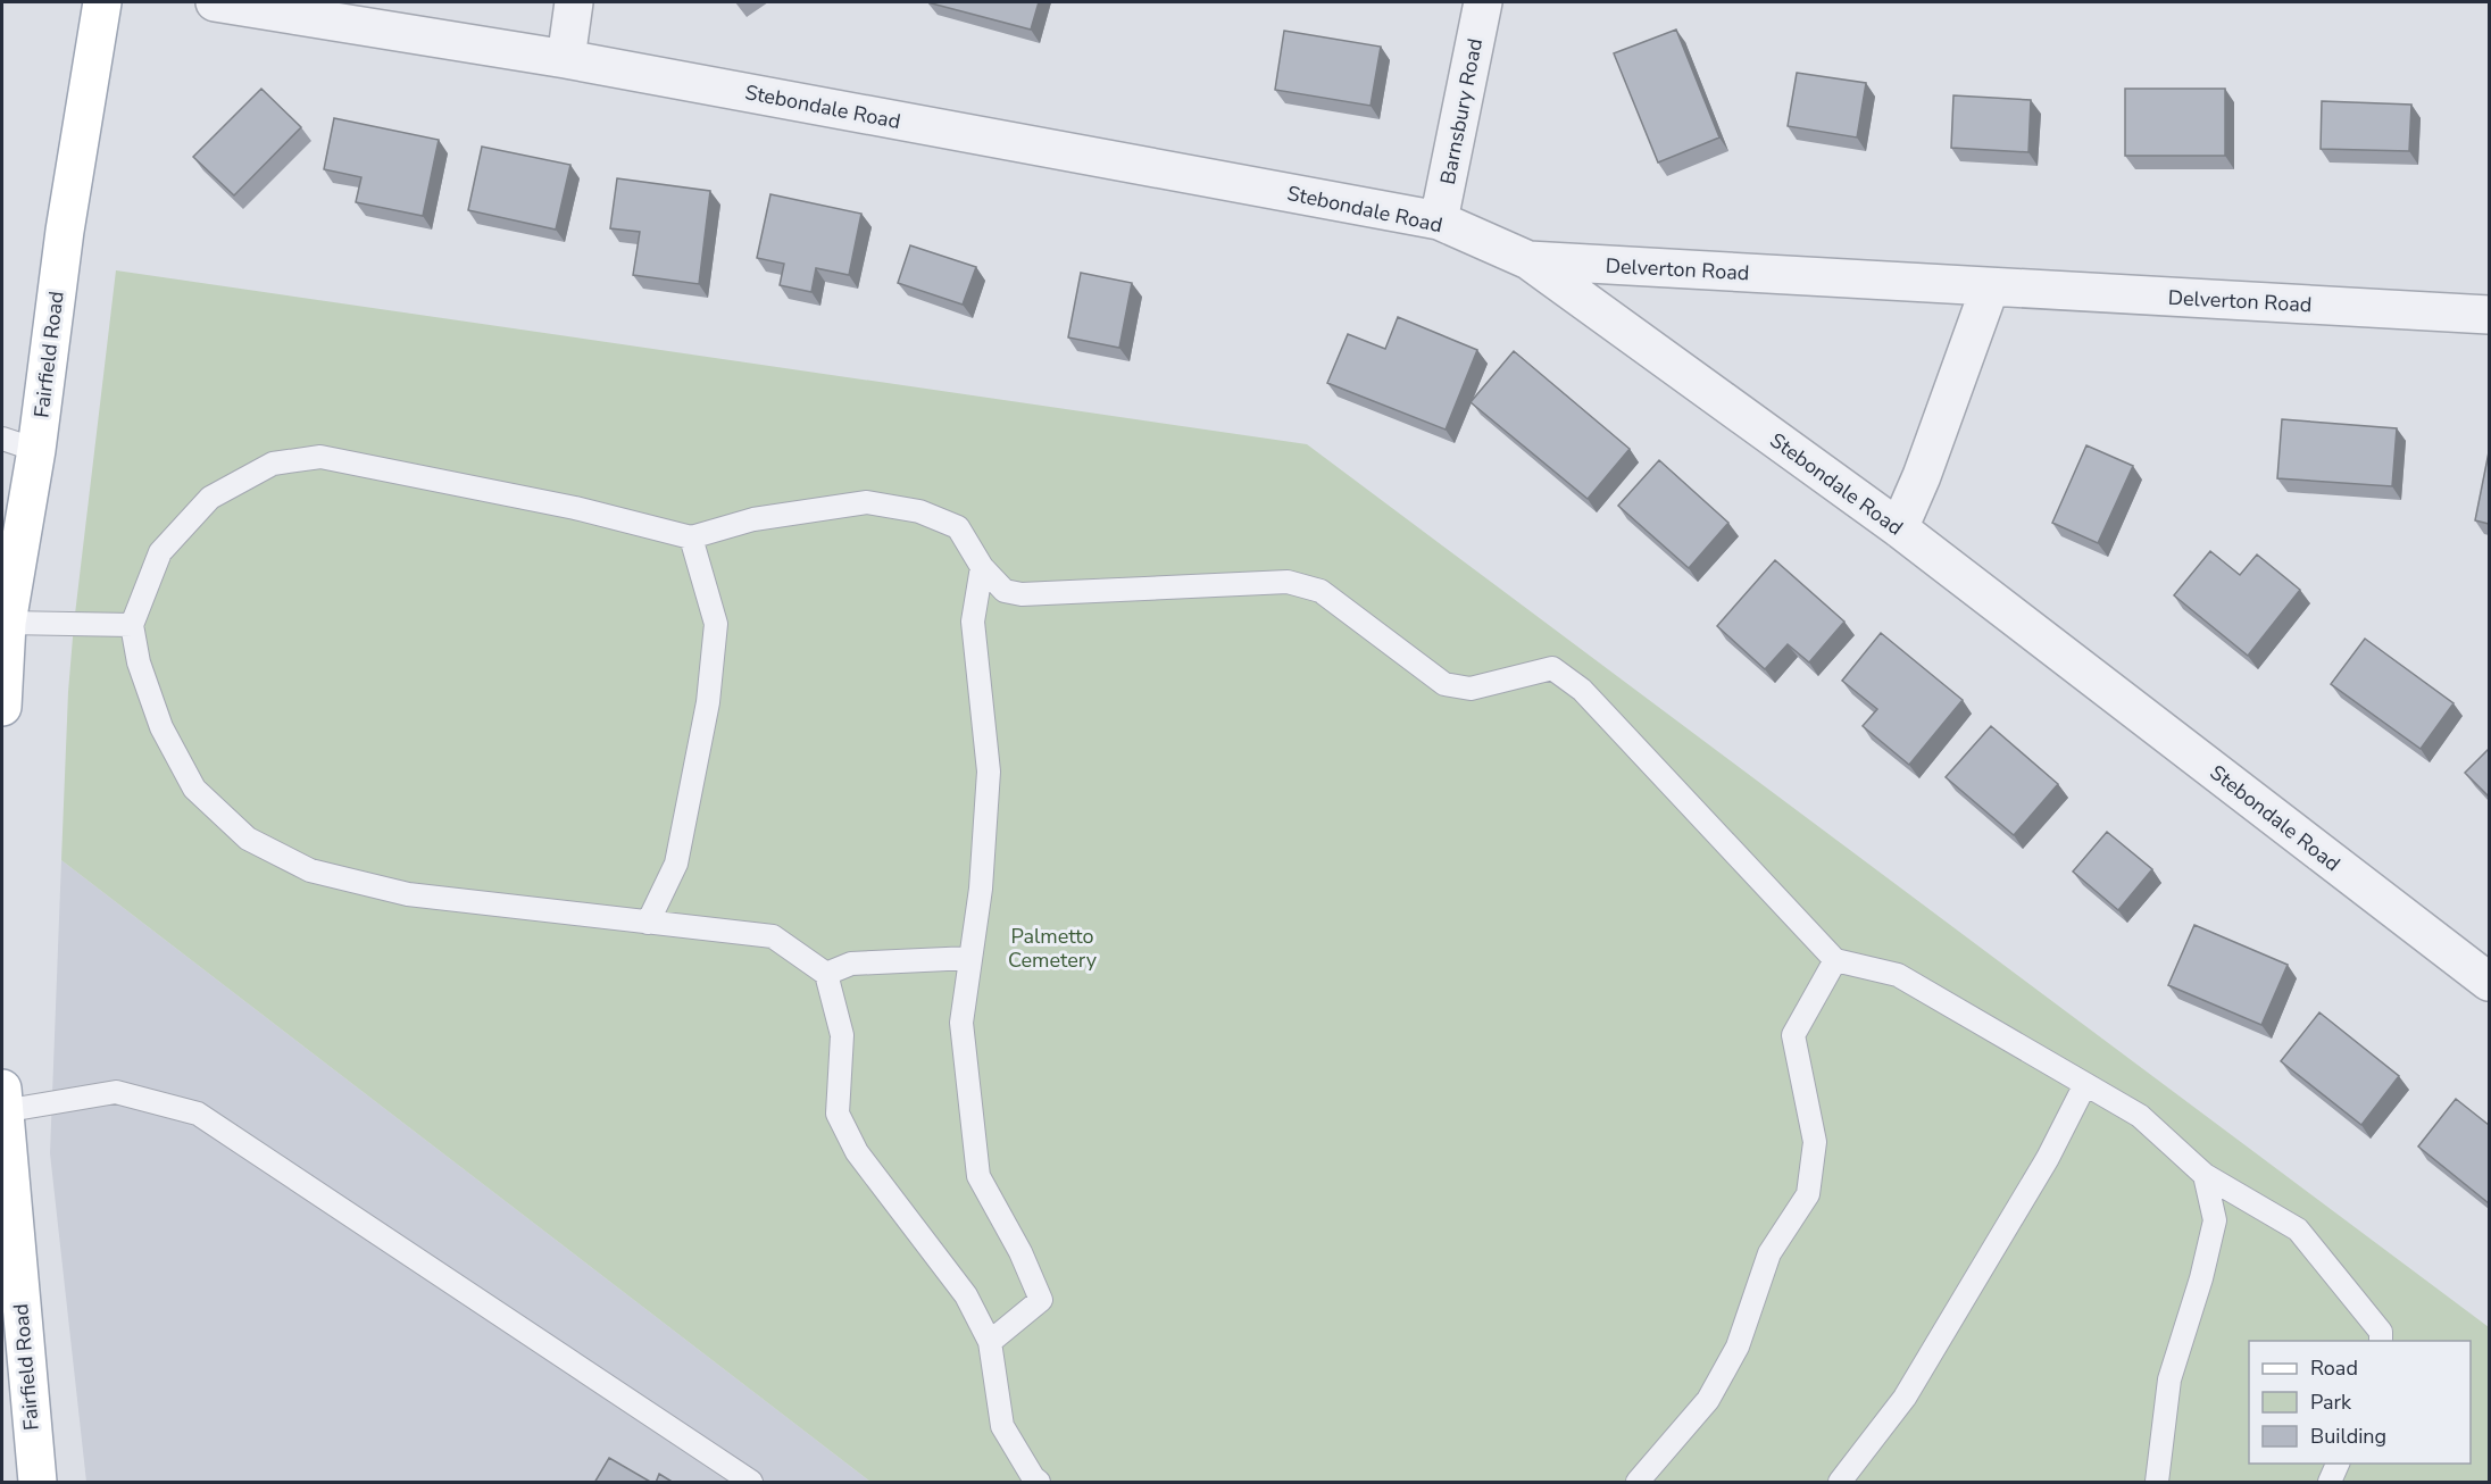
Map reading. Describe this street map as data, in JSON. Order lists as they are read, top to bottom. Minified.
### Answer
{"streets":{"main road":["Fairfield Road"],"street":["Stebondale Road","Barnsbury Road","Delverton Road"]},"crossings":[["Stebondale Road","Barnsbury Road"],["Stebondale Road","Delverton Road"]],"parks":["Palmetto Cemetery"],"legend":["Road","Park","Building"]}
